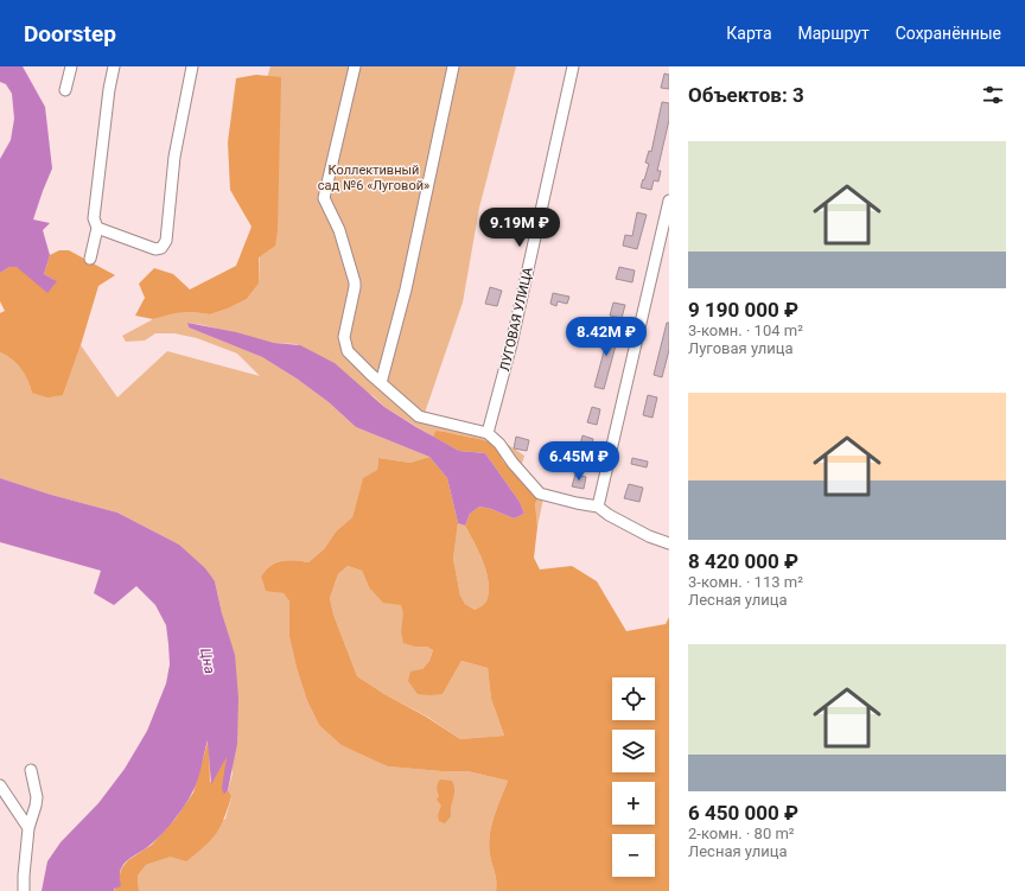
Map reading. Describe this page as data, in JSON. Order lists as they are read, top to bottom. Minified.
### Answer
{"streets":{"street":["ЛУГОВАЯ УЛИЦА"]},"water":["Цна"],"parks":["Коллективный сад №6 «Луговой»"],"page":{"header":"Doorstep","nav":["Карта","Маршрут","Сохранённые"],"heading":"Объектов: 3","list":[{"name":"9 190 000 ₽","note":"3-комн. · 104 m² · Луговая улица"},{"name":"8 420 000 ₽","note":"3-комн. · 113 m² · Лесная улица"},{"name":"6 450 000 ₽","note":"2-комн. · 80 m² · Лесная улица"}],"price":["9.19M ₽","8.42M ₽","6.45M ₽"],"map_buttons":["+","−"]}}
